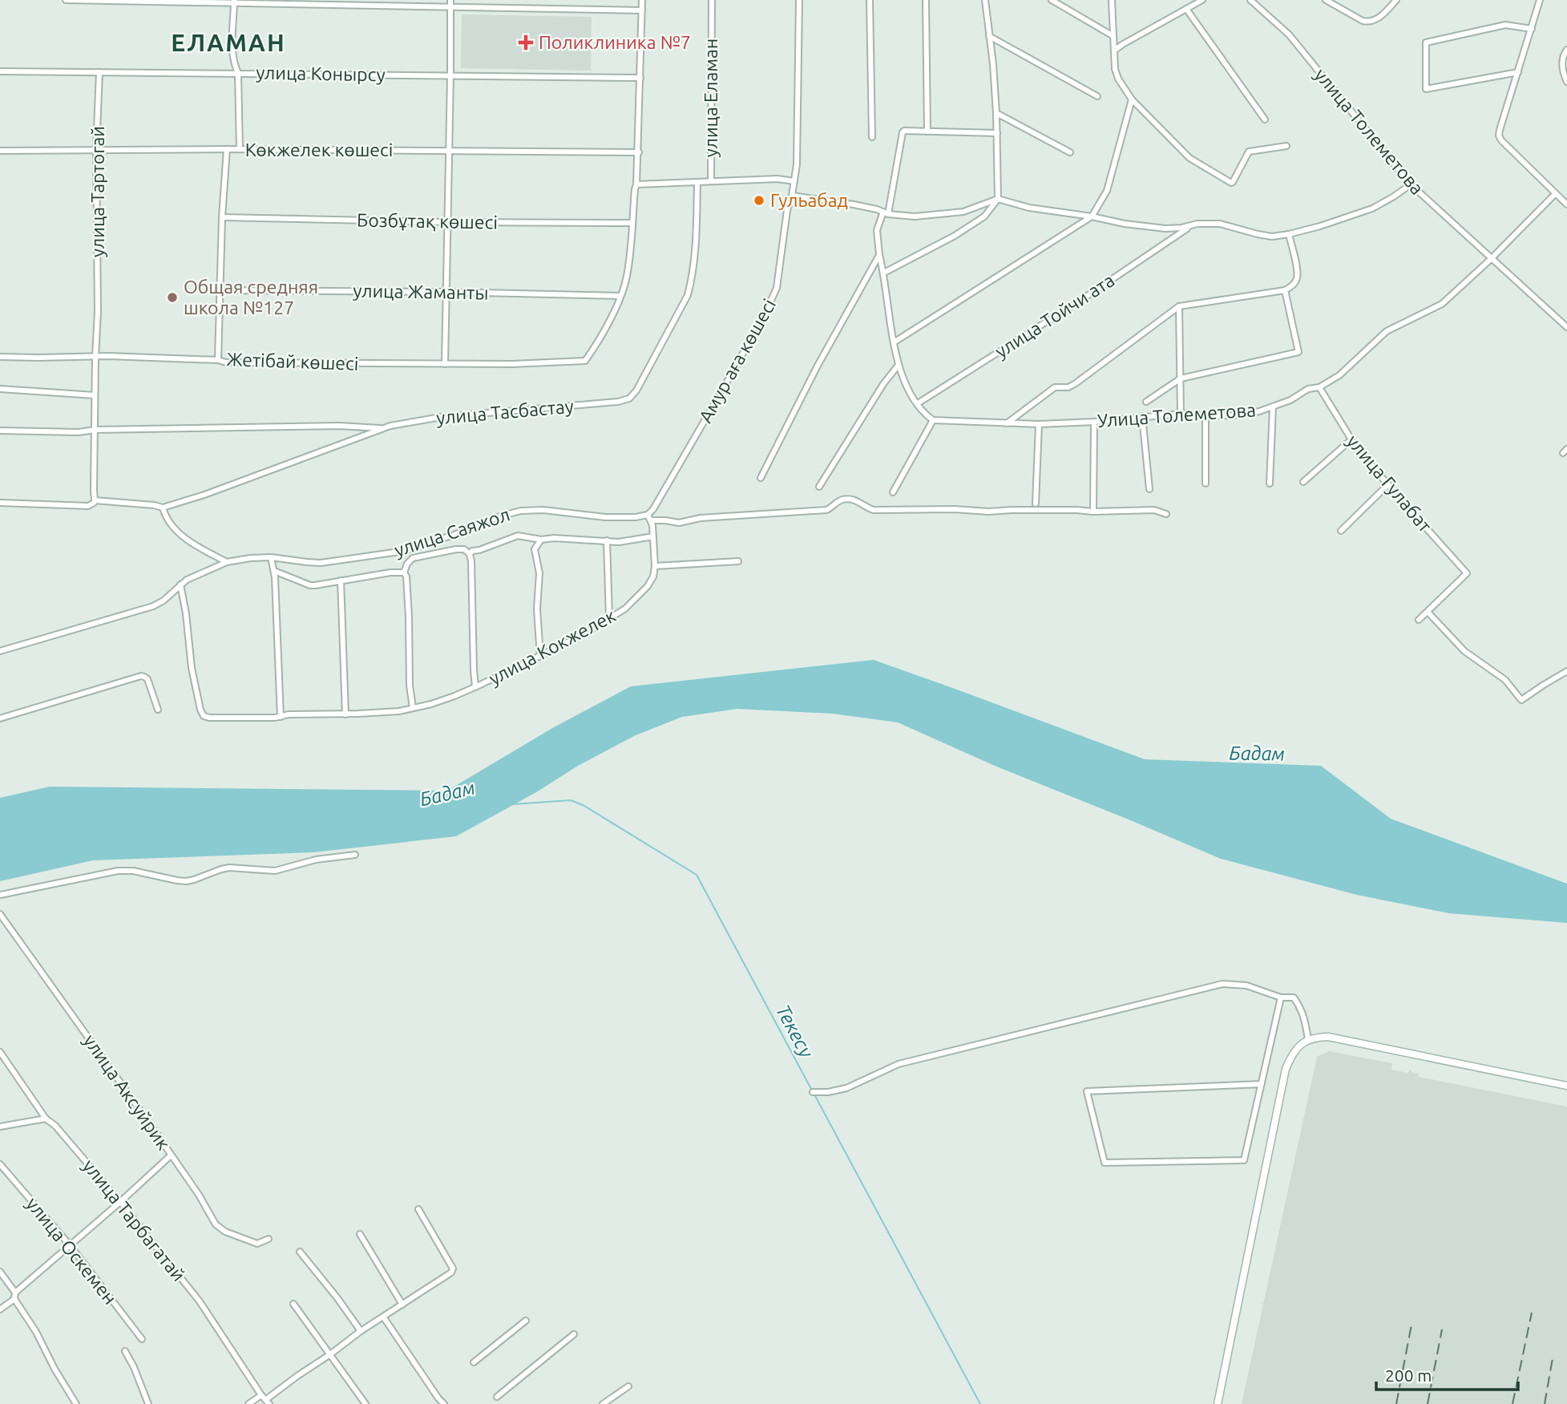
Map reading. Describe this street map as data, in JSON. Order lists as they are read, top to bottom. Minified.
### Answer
{"streets":{"street":["улица Конырсу","улица Еламан","улица Толеметова","Көкжелек көшесі","улица Тартогай","Бозбұтақ көшесі","улица Жаманты","улица Тойчи ата","Амур аға көшесі","Жетібай көшесі","улица Тасбастау","Улица Толеметова","улица Гулабат","улица Саяжол","улица Кокжелек","улица Аксуйрик","улица Тарбагатай","улица Оскемен"]},"crossings":[["улица Конырсу","улица Тартогай"],["улица Еламан","улица Тасбастау"],["улица Толеметова","Улица Толеметова"],["Көкжелек көшесі","улица Тартогай"],["улица Тартогай","Жетібай көшесі"],["улица Тартогай","улица Тасбастау"],["улица Жаманты","Жетібай көшесі"],["Амур аға көшесі","улица Саяжол"],["Амур аға көшесі","улица Кокжелек"],["Улица Толеметова","улица Гулабат"],["улица Саяжол","улица Кокжелек"]],"districts":["ЕЛАМАН"],"water":["Бадам","Текесу"],"places":{"health":["Поликлиника №7"],"other":["Гульабад","Общая средняя школа №127"]},"scale_bar":"200 m"}
